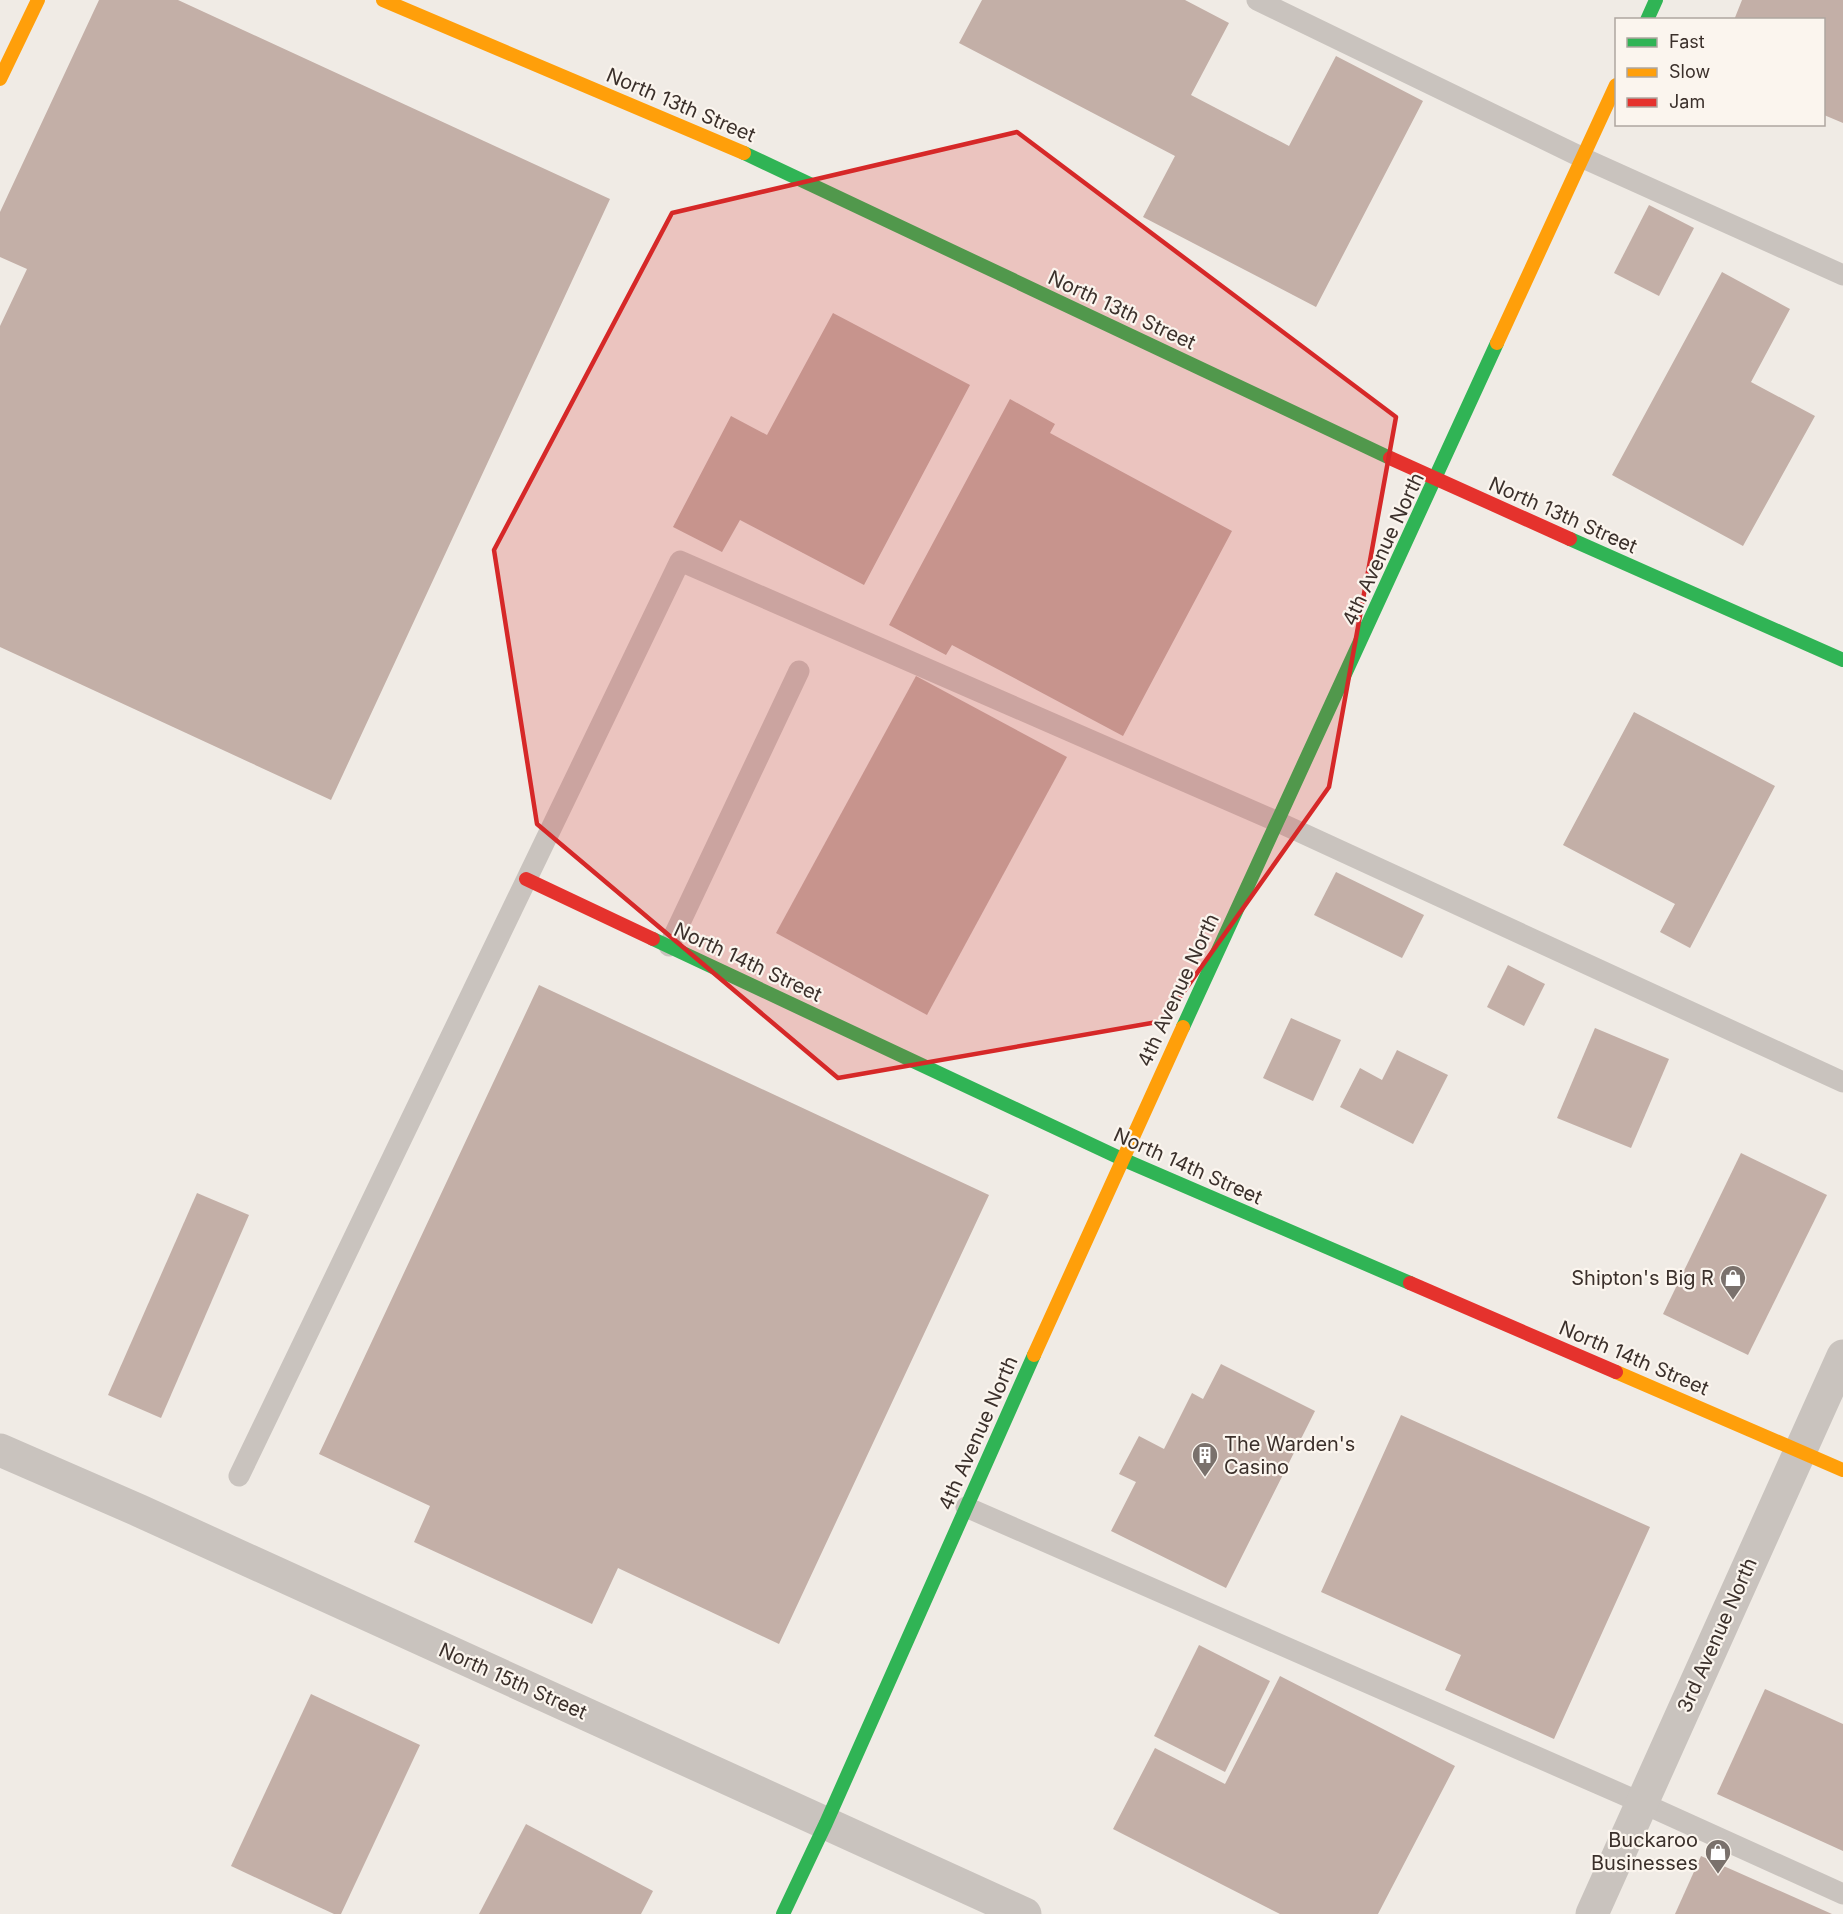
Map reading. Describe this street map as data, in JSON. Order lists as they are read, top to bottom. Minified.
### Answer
{"streets":{"street":["North 13th Street","4th Avenue North","North 14th Street","3rd Avenue North","North 15th Street"]},"crossings":[["North 13th Street","4th Avenue North"],["4th Avenue North","North 14th Street"],["4th Avenue North","North 15th Street"],["North 14th Street","3rd Avenue North"]],"places":{"shop":["Shipton's Big R","Buckaroo Businesses"],"building":["The Warden's Casino"]},"legend":["Fast","Slow","Jam"]}
